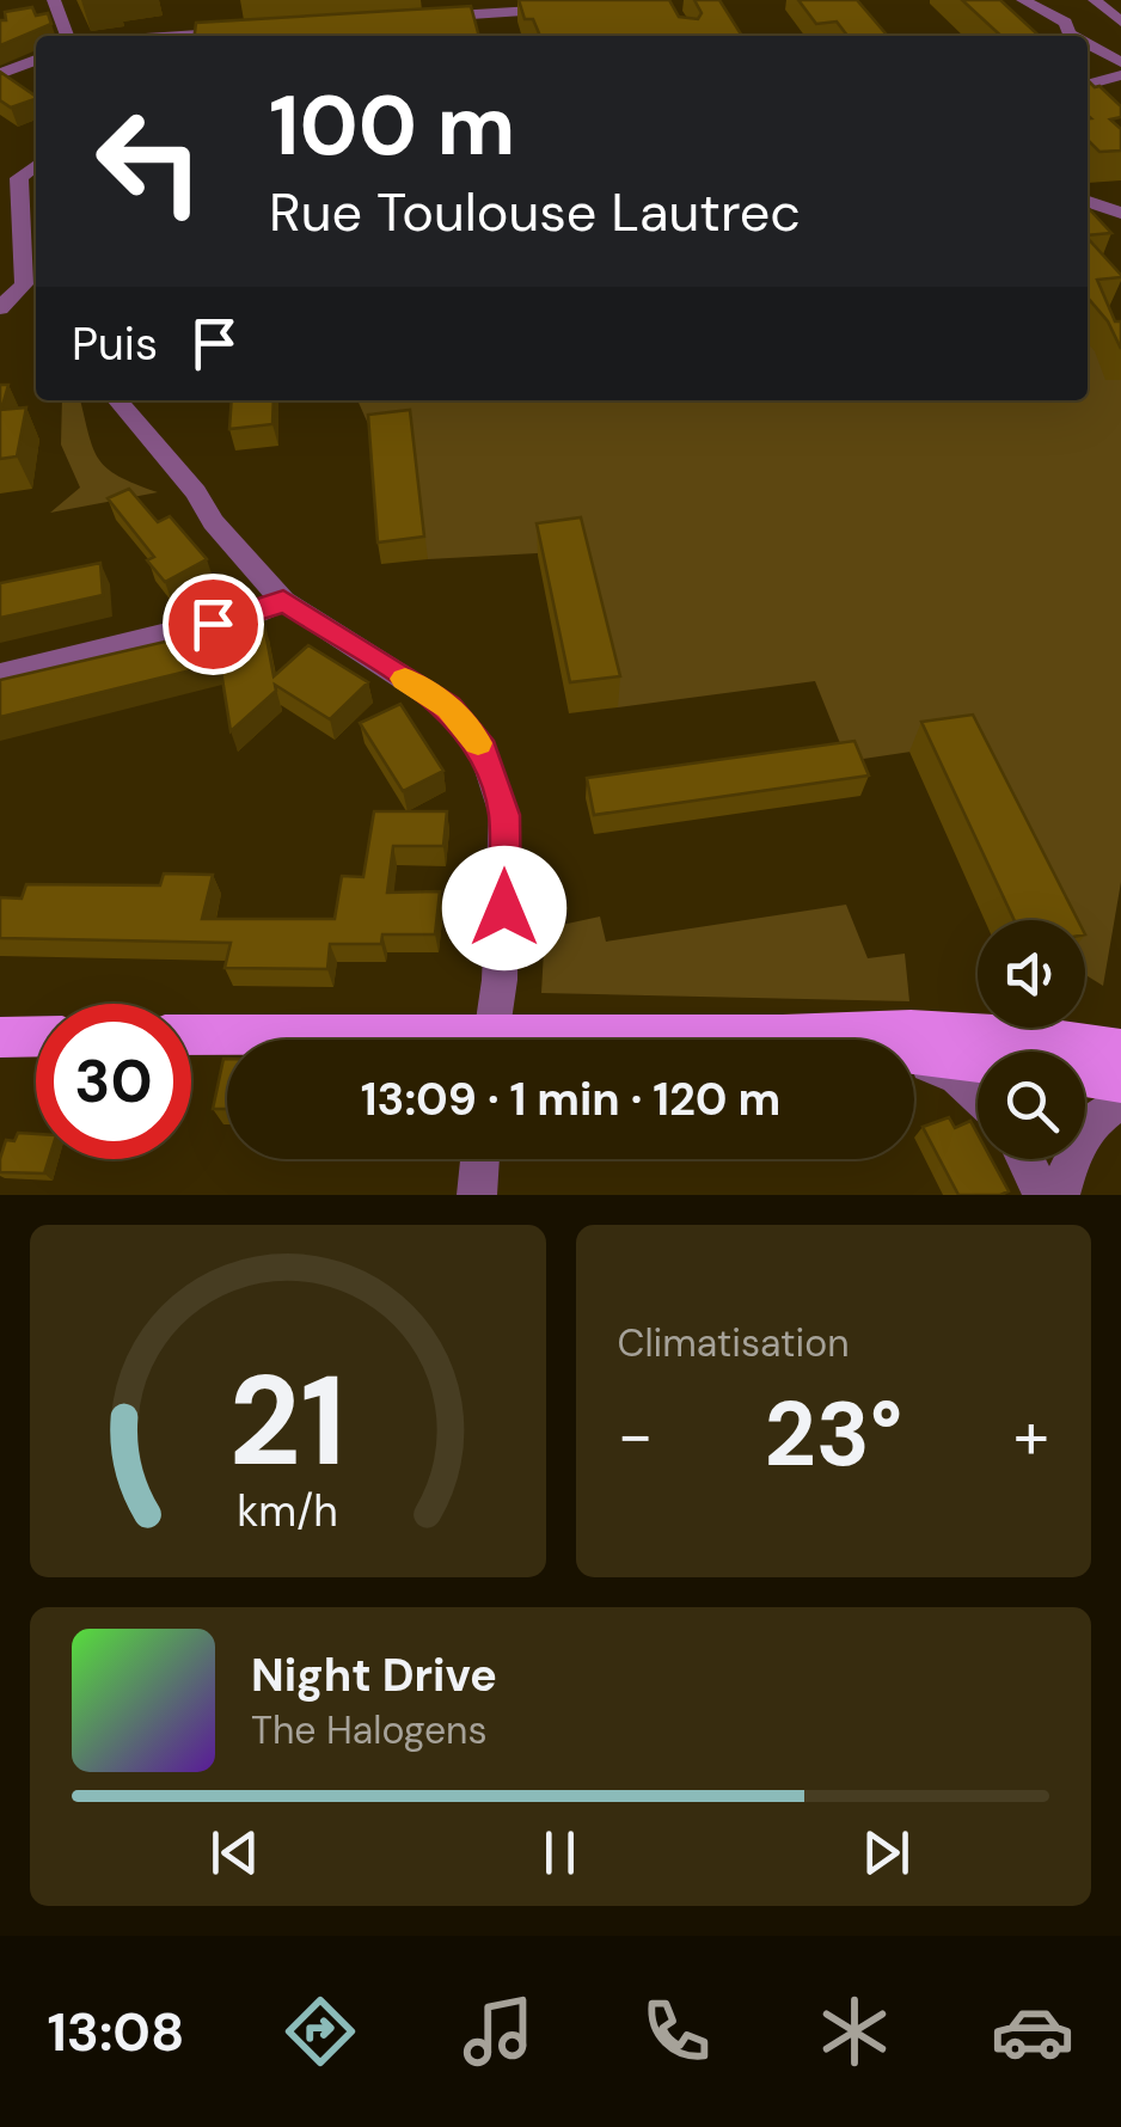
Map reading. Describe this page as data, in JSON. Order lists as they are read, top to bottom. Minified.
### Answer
{"page":{"turn":["100 m","Rue Toulouse Lautrec"],"then":"Puis","limit":"30","trip":"13:09 · 1 min · 120 m","tile":"Climatisation","heat":["−","23°","+"],"song":["Night Drive","The Halogens"],"tabs":"13:08","gauge":["21","km/h"]}}
